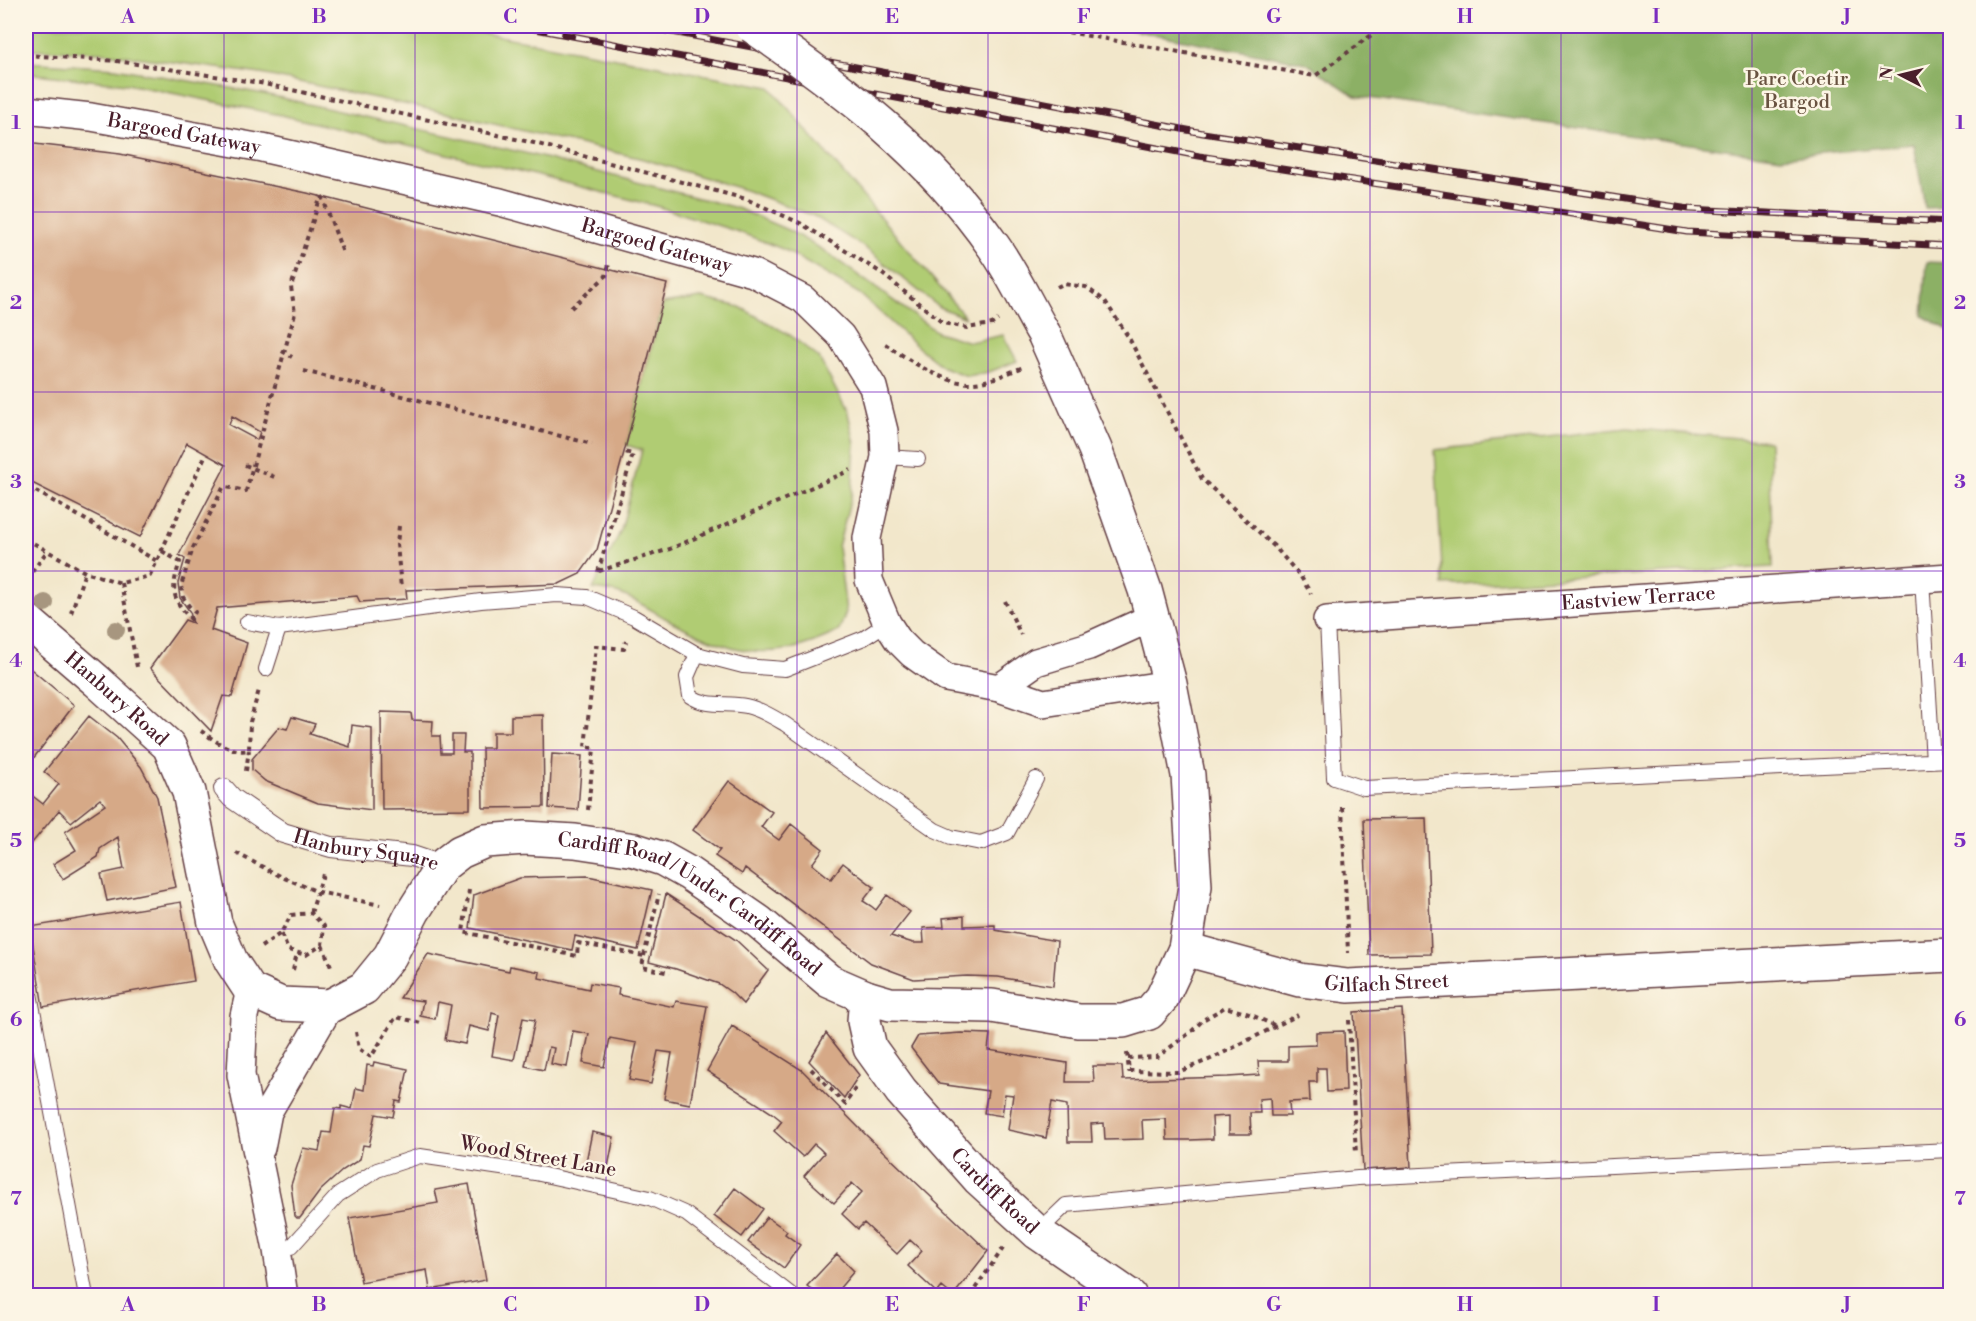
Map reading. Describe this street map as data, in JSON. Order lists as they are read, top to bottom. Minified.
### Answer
{"streets":{"street":["Bargoed Gateway","Eastview Terrace","Hanbury Road","Hanbury Square","Cardiff Road / Under Cardiff Road","Gilfach Street","Cardiff Road"],"lane":["Wood Street Lane"]},"crossings":[["Hanbury Square","Cardiff Road / Under Cardiff Road"]],"parks":["Parc Coetir Bargod"],"north":"left","grid":{"columns":["A","B","C","D","E","F","G","H","I","J"],"rows":["1","2","3","4","5","6","7"]}}
